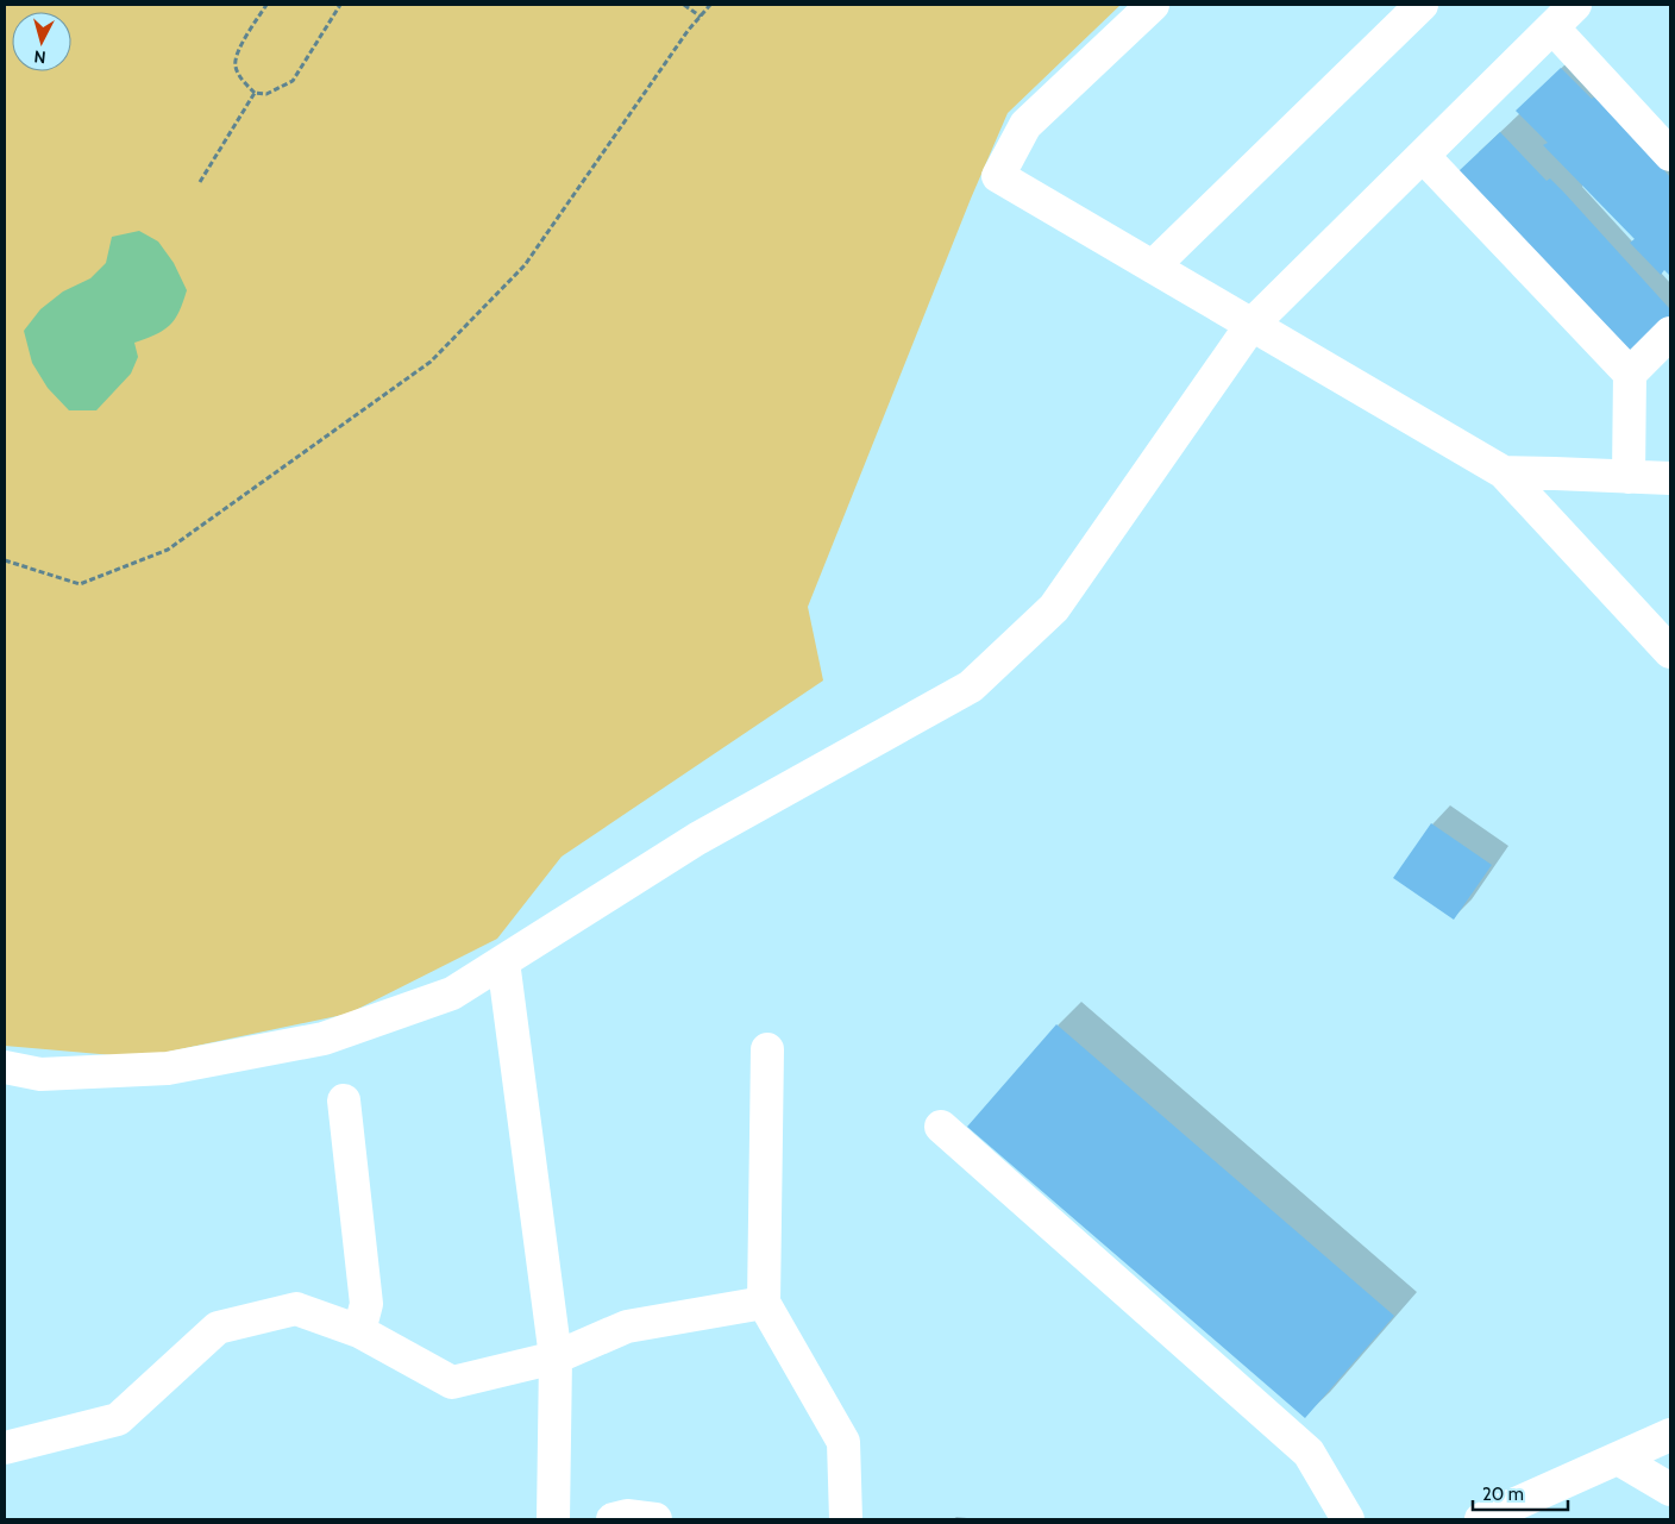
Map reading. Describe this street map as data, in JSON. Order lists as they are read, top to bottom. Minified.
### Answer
{"scale_bar":"20 m","north":"bottom"}
